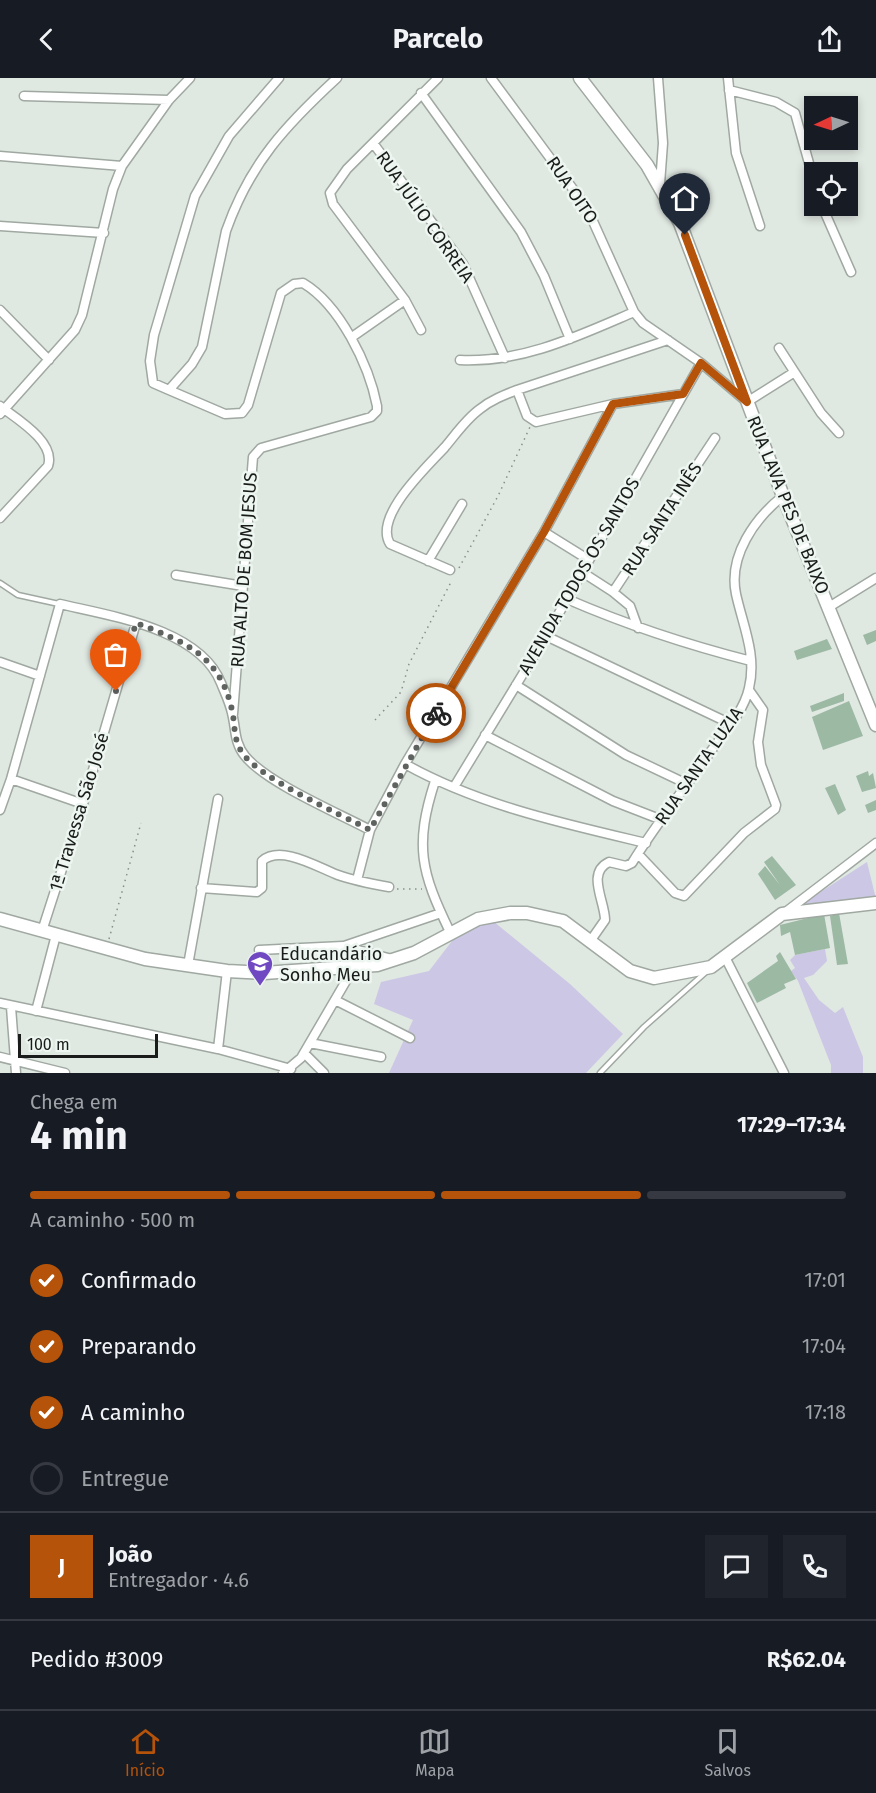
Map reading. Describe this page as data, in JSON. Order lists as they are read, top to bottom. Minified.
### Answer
{"streets":{"street":["RUA OITO","RUA JÚLIO CORREIA","RUA LAVA PES DE BAIXO","RUA SANTA INÊS","RUA ALTO DE BOM JESUS","AVENIDA TODOS OS SANTOS","RUA SANTA LUZIA","1ª Travessa São José"]},"crossings":[["RUA LAVA PES DE BAIXO","RUA SANTA LUZIA"]],"places":{"school or university":["Educandário Sonho Meu"]},"scale_bar":"100 m","north":"left","page":{"header":"Parcelo","scale":"100 m","heading":["4 min","Chega em","17:29–17:34"],"panel":["João","Entregador · 4.6","Pedido #3009","R$62.04"],"bar":"A caminho · 500 m","list":[["Confirmado","17:01"],["Preparando","17:04"],["A caminho","17:18"],"Entregue"],"round":"J","tabs":["Início","Mapa","Salvos"]}}
